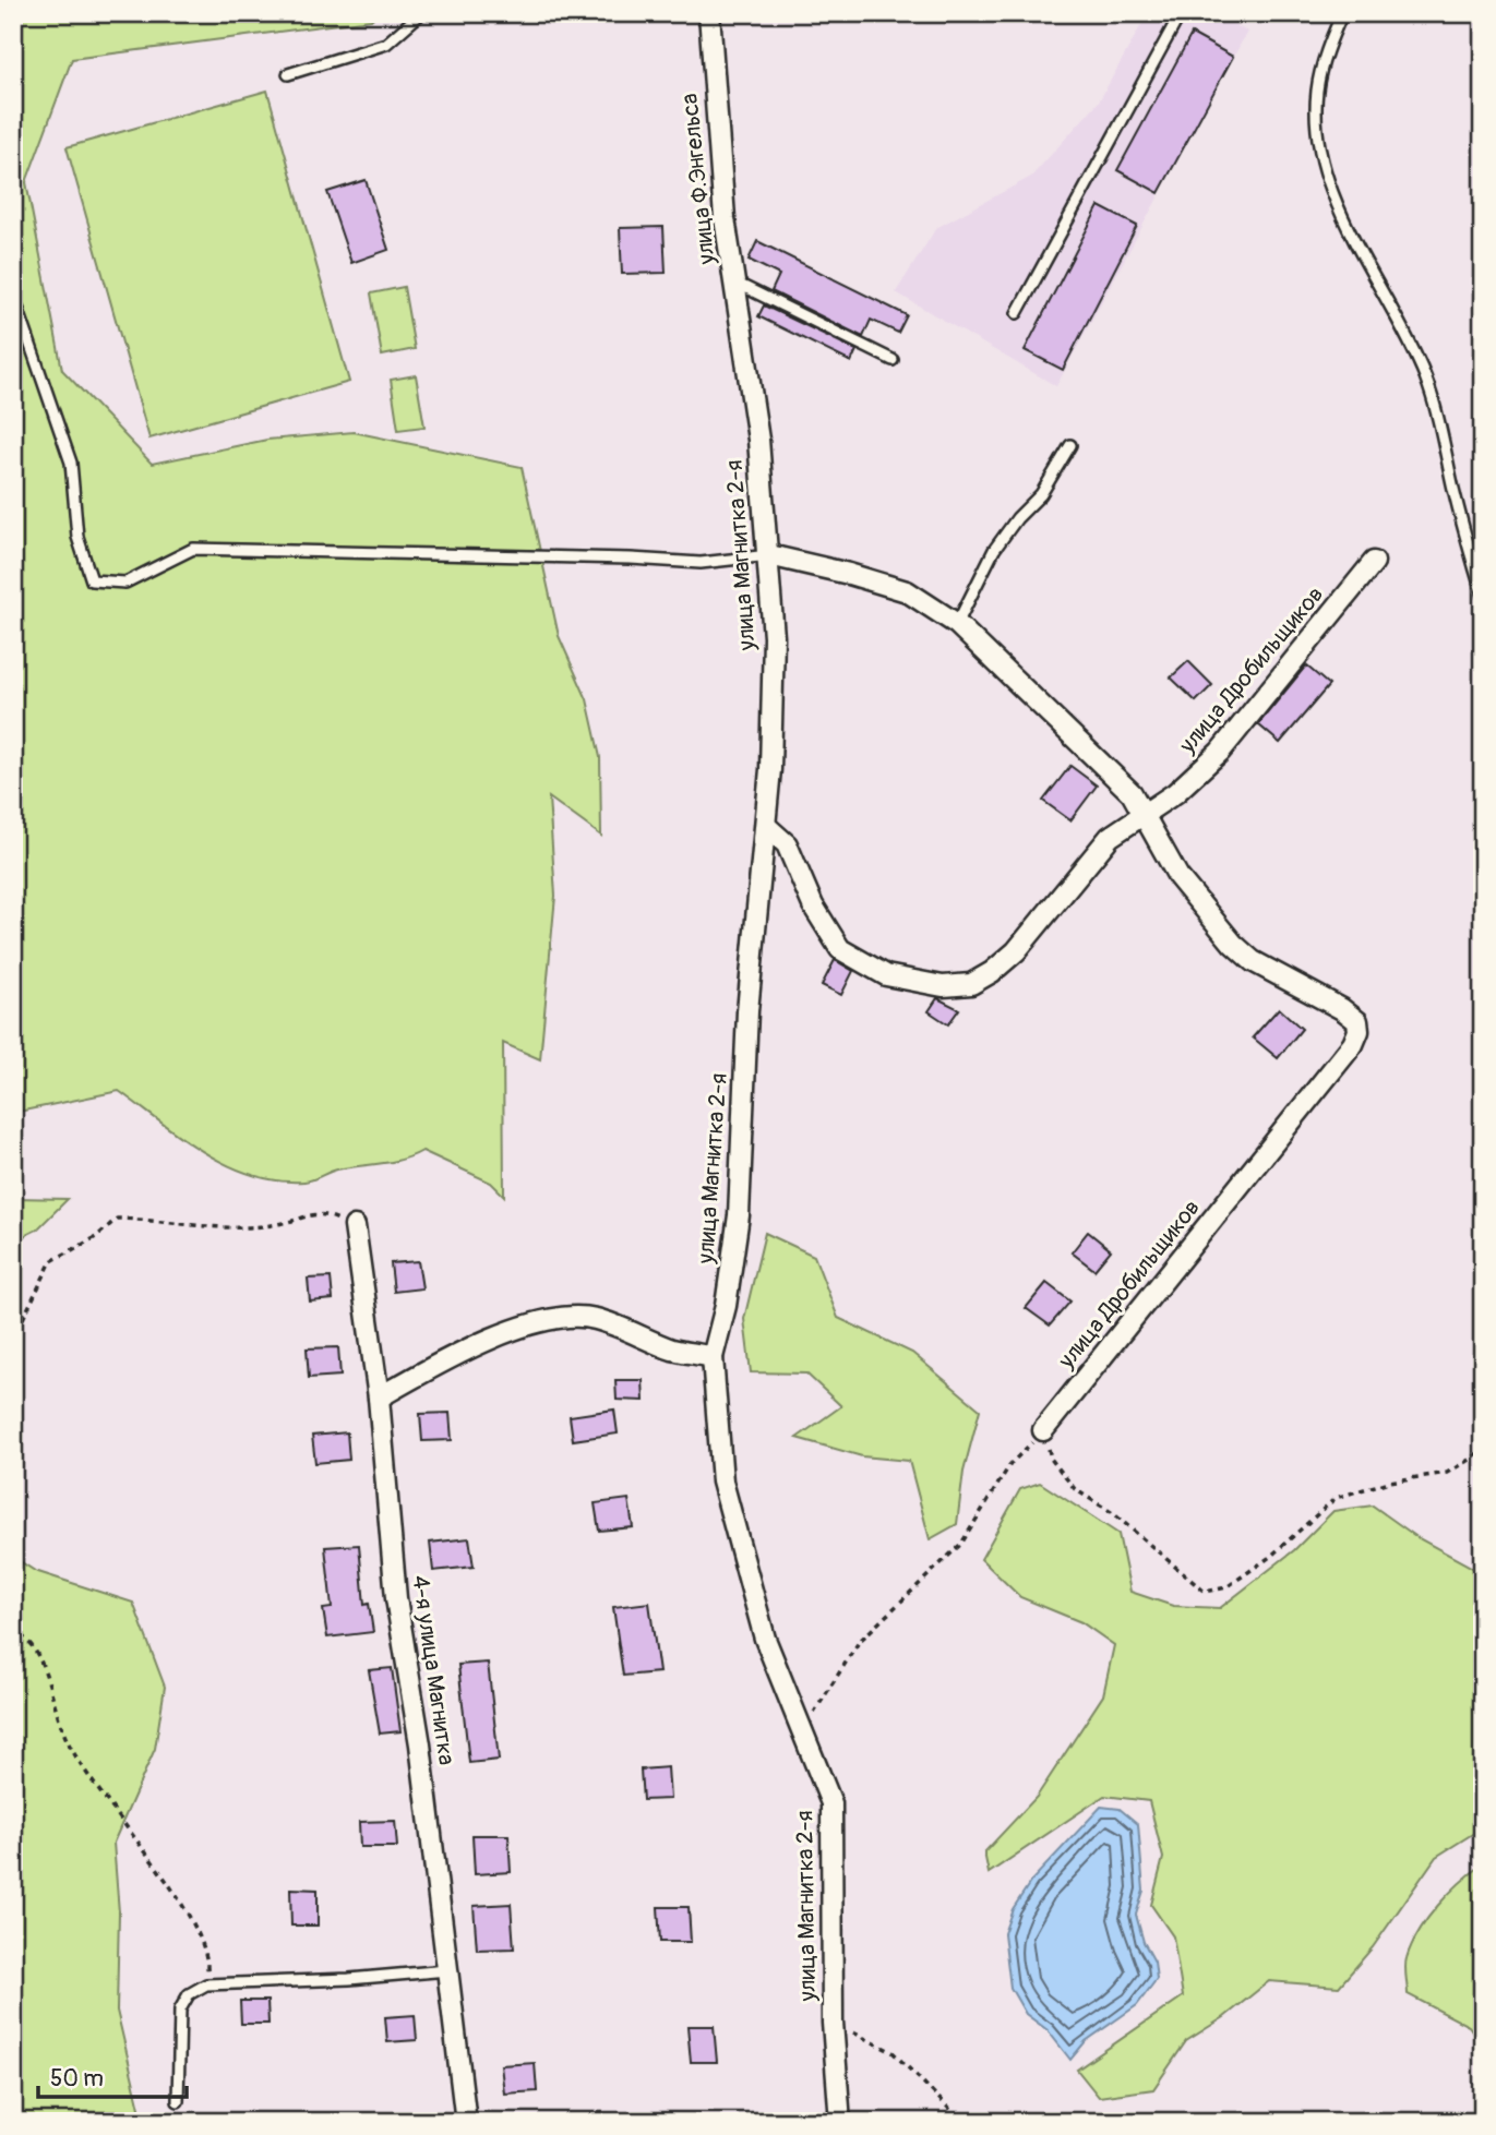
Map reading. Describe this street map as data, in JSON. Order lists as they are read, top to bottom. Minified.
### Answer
{"streets":{"street":["улица Ф.Энгельса","улица Магнитка 2-я","улица Дробильщиков","4-я улица Магнитка"]},"crossings":[["улица Ф.Энгельса","улица Магнитка 2-я"],["улица Магнитка 2-я","улица Дробильщиков"]],"scale_bar":"50 m"}
